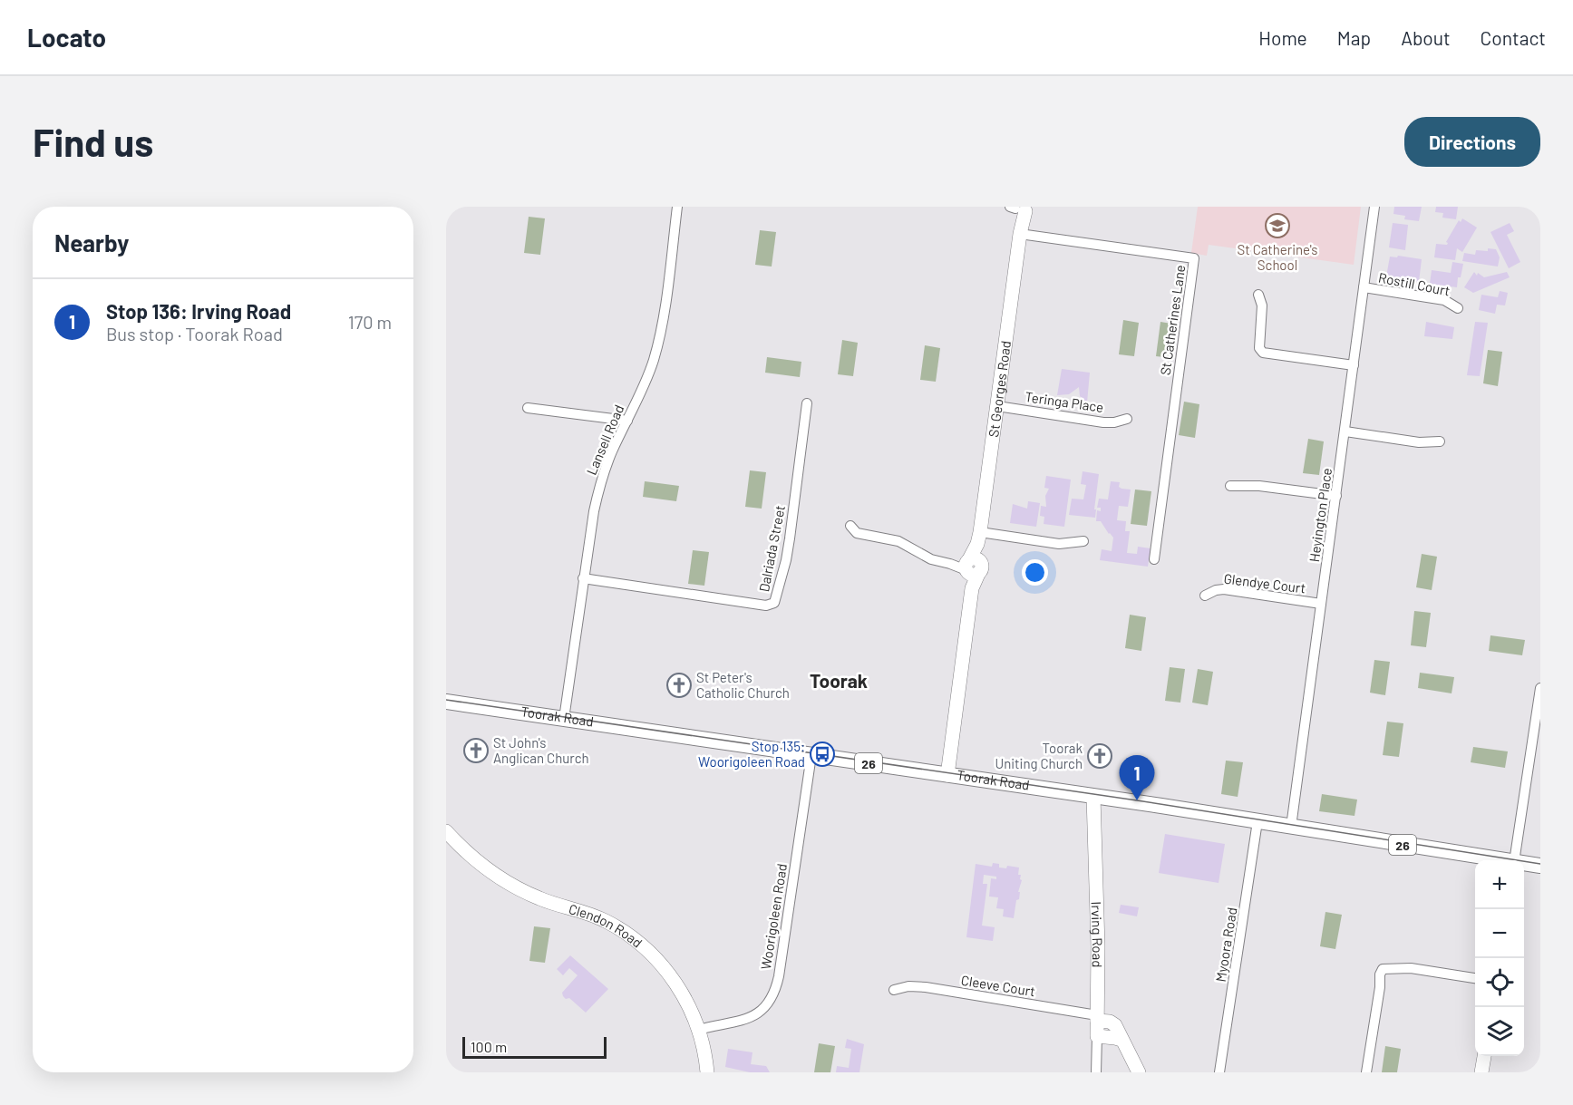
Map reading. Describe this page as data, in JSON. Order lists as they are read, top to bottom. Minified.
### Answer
{"streets":{"main road":["Toorak Road","26"],"street":["Rostill Court","St Catherines Lane","St Georges Road","Teringa Place","Lansell Road","Heyington Place","Dalriada Street","Glendye Court","Woorigoleen Road","Clendon Road","Irving Road","Myoora Road","Cleeve Court"]},"crossings":[["Rostill Court","Heyington Place"],["St Catherines Lane","St Georges Road"],["St Georges Road","Teringa Place"],["St Georges Road","Toorak Road"],["Lansell Road","Dalriada Street"],["Lansell Road","Toorak Road"],["Heyington Place","Glendye Court"],["Heyington Place","Toorak Road"],["Toorak Road","Woorigoleen Road"],["Toorak Road","Irving Road"],["Toorak Road","Myoora Road"],["Woorigoleen Road","Clendon Road"],["Irving Road","Cleeve Court"]],"districts":["Toorak"],"places":{"school or university":["St Catherine's School"],"church":["St Peter's Catholic Church","St John's Anglican Church","Toorak Uniting Church"],"bus stop":["Stop 135: Woorigoleen Road"]},"scale_bar":"100 m","page":{"header":"Locato","nav":["Home","Map","About","Contact"],"buttons":"Directions","title":"Find us","heading":"Nearby","list":[{"mark":"1","name":"Stop 136: Irving Road","note":"Bus stop · Toorak Road","value":"170 m"}],"pins":"1","map_buttons":["+","−"],"scale":"100 m"}}
